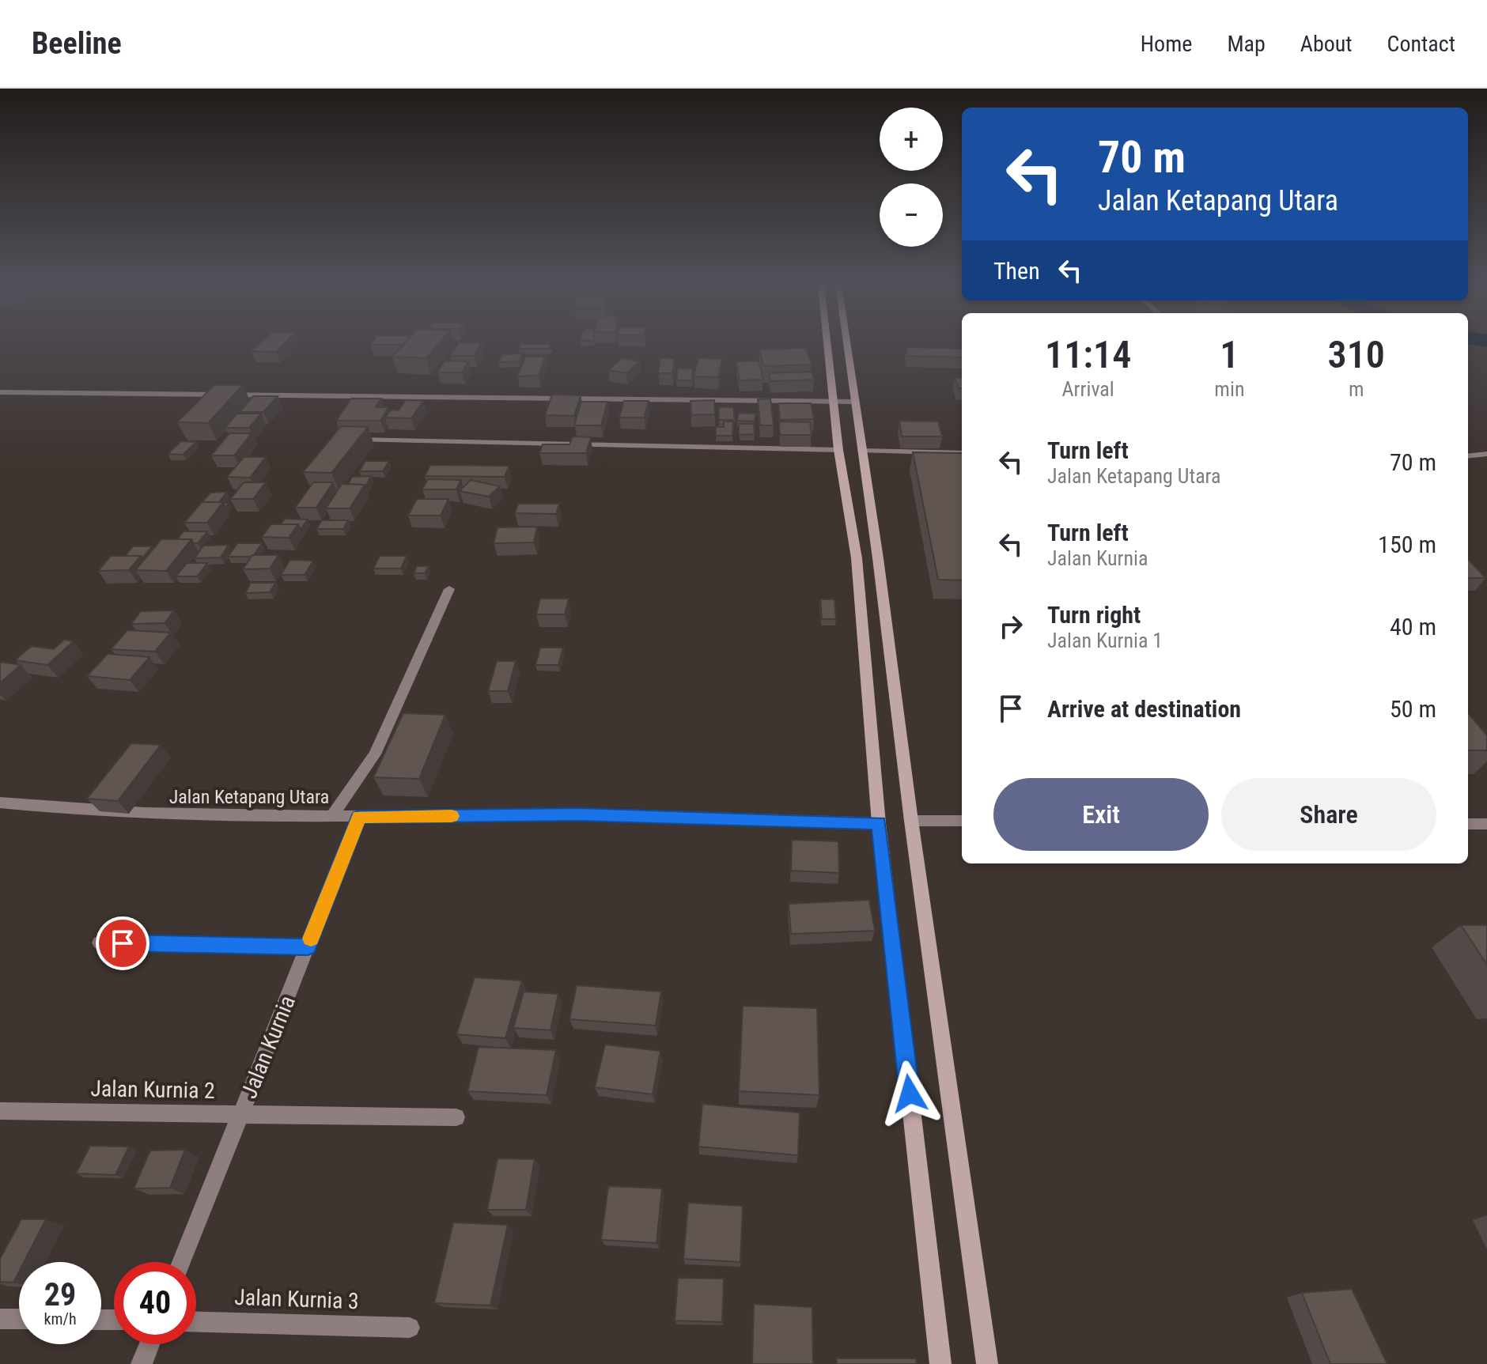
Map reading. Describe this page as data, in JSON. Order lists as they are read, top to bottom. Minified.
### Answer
{"streets":{"street":["Jalan Ketapang Utara","Jalan Kurnia","Jalan Kurnia 2","Jalan Kurnia 3"]},"crossings":[["Jalan Ketapang Utara","Jalan Kurnia"],["Jalan Kurnia","Jalan Kurnia 2"]],"page":{"header":"Beeline","nav":["Home","Map","About","Contact"],"map_buttons":["+","−"],"turn":["70 m","Jalan Ketapang Utara"],"then":"Then","eta":["11:14","Arrival","1","min","310","m"],"list":[{"name":"Turn left","note":"Jalan Ketapang Utara","value":"70 m"},{"name":"Turn left","note":"Jalan Kurnia","value":"150 m"},{"name":"Turn right","note":"Jalan Kurnia 1","value":"40 m"},{"name":"Arrive at destination","value":"50 m"}],"buttons":["Exit","Share"],"speed":"29 km/h","limit":"40"}}
